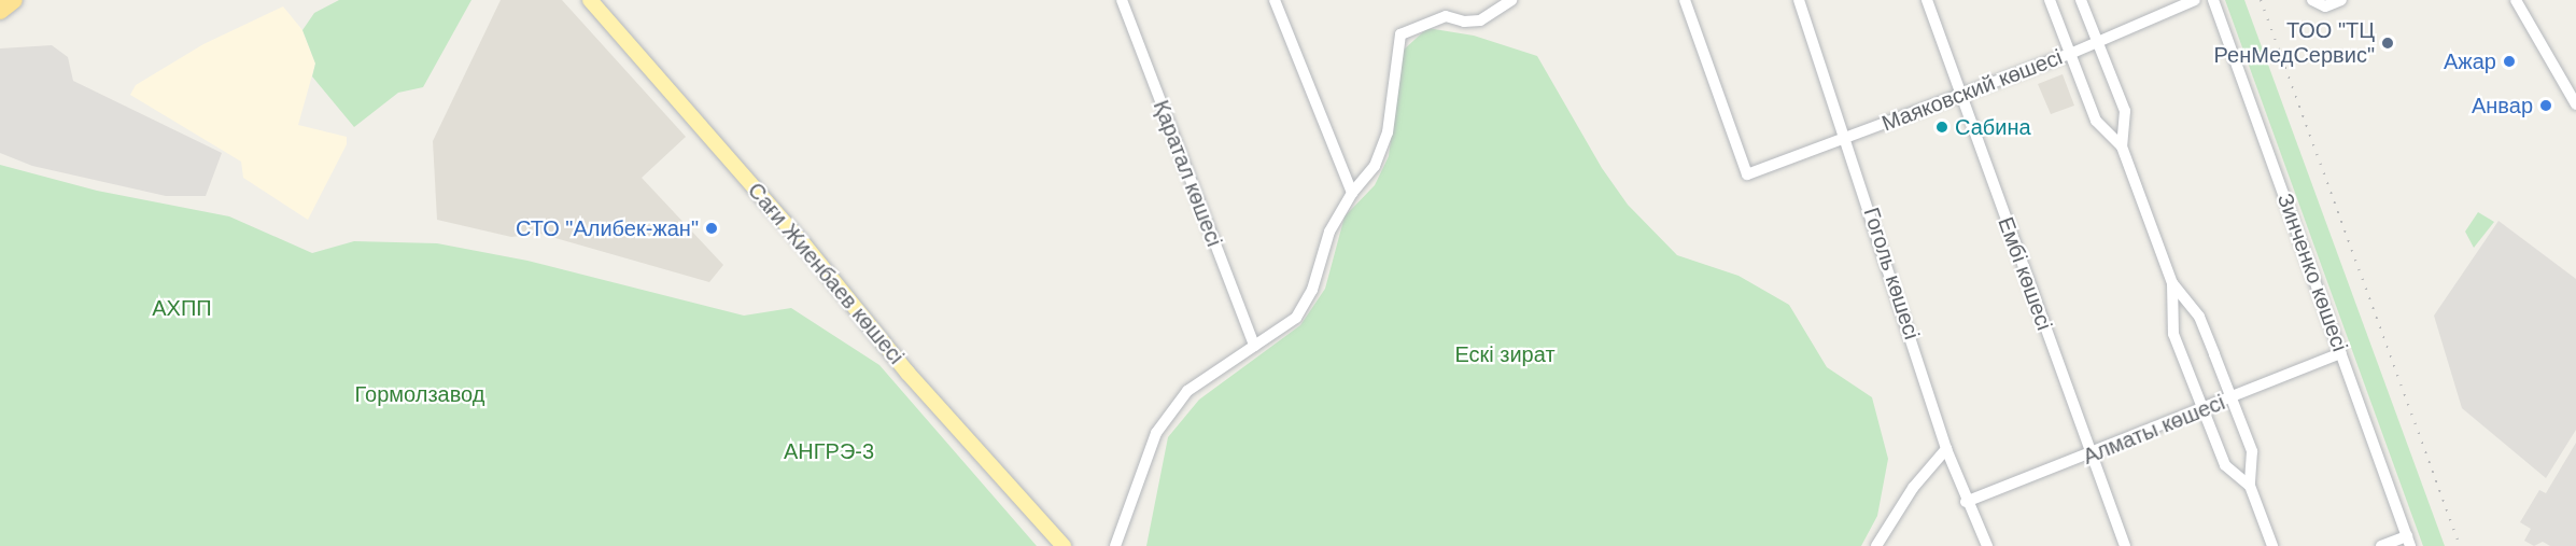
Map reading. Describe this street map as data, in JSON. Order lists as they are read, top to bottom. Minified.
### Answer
{"streets":{"main road":["Сағи Жиенбаев көшесі"],"street":["Маяковский көшесі","Қаратал көшесі","Зинченко көшесі","Гоголь көшесі","Ембі көшесі","Алматы көшесі"]},"crossings":[["Маяковский көшесі","Гоголь көшесі"],["Маяковский көшесі","Ембі көшесі"],["Зинченко көшесі","Алматы көшесі"],["Гоголь көшесі","Алматы көшесі"],["Ембі көшесі","Алматы көшесі"]],"parks":["АХПП","Ескі зират","Гормолзавод","АНГРЭ-3"],"places":["ТОО \"ТЦ РенМедСервис\"","Ажар","Анвар","Сабина","СТО \"Алибек-жан\""]}
